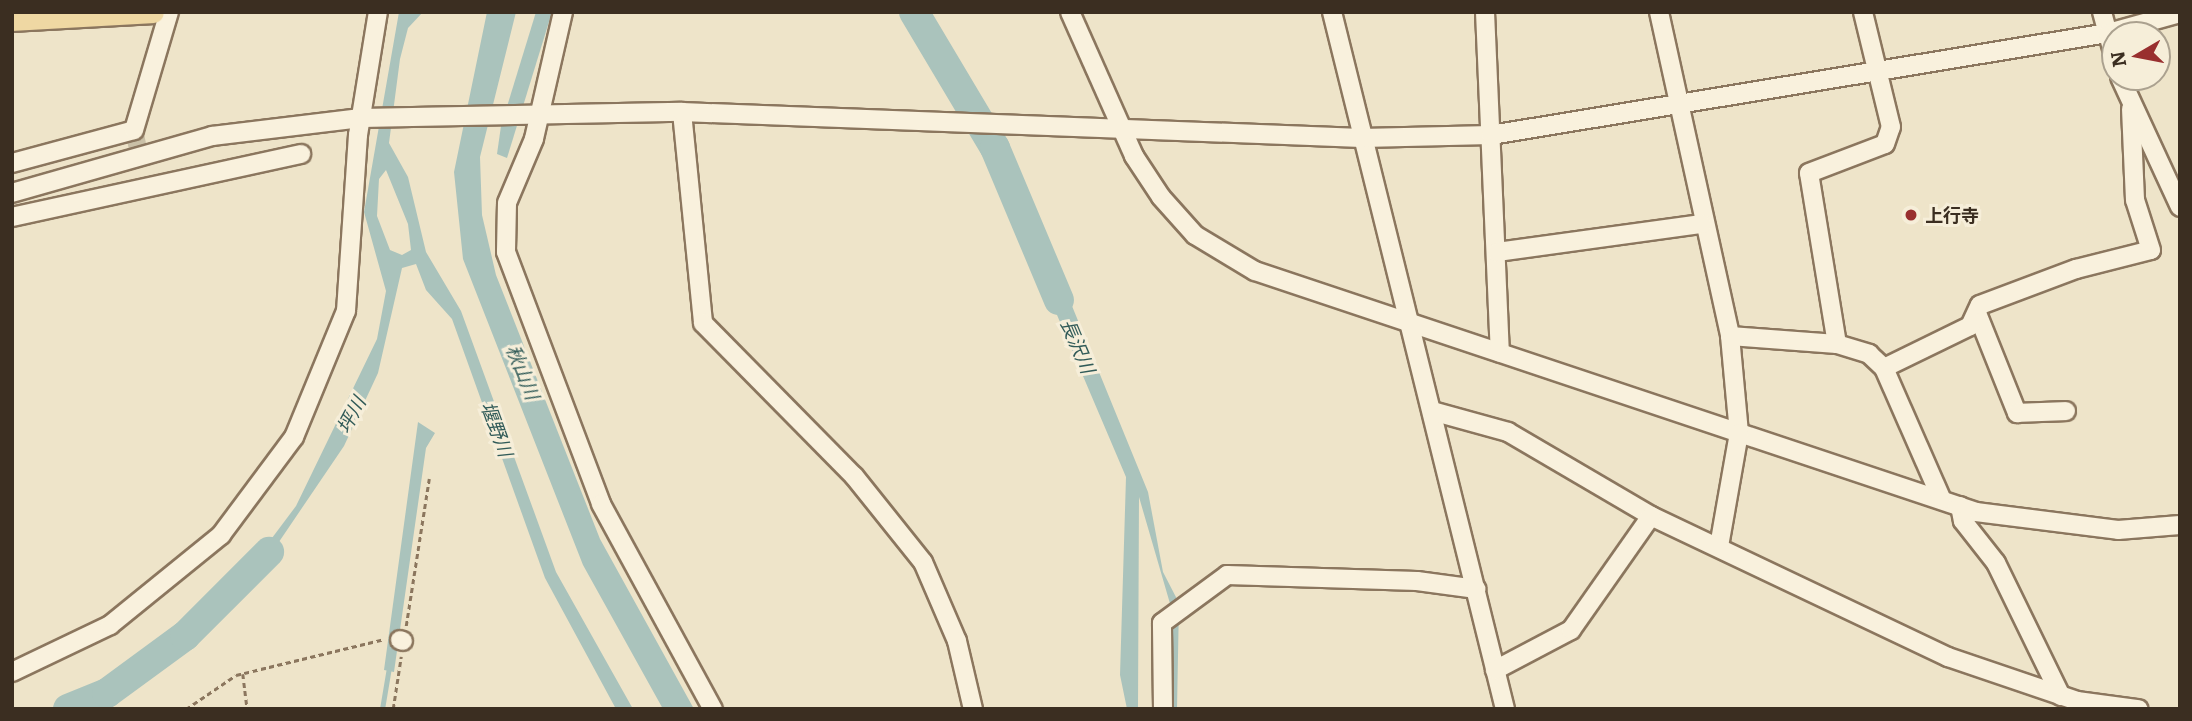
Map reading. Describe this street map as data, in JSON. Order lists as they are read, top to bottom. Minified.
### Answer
{"water":["長沢川","秋山川","坪川","堰野川"],"places":["上行寺"],"north":"left"}
